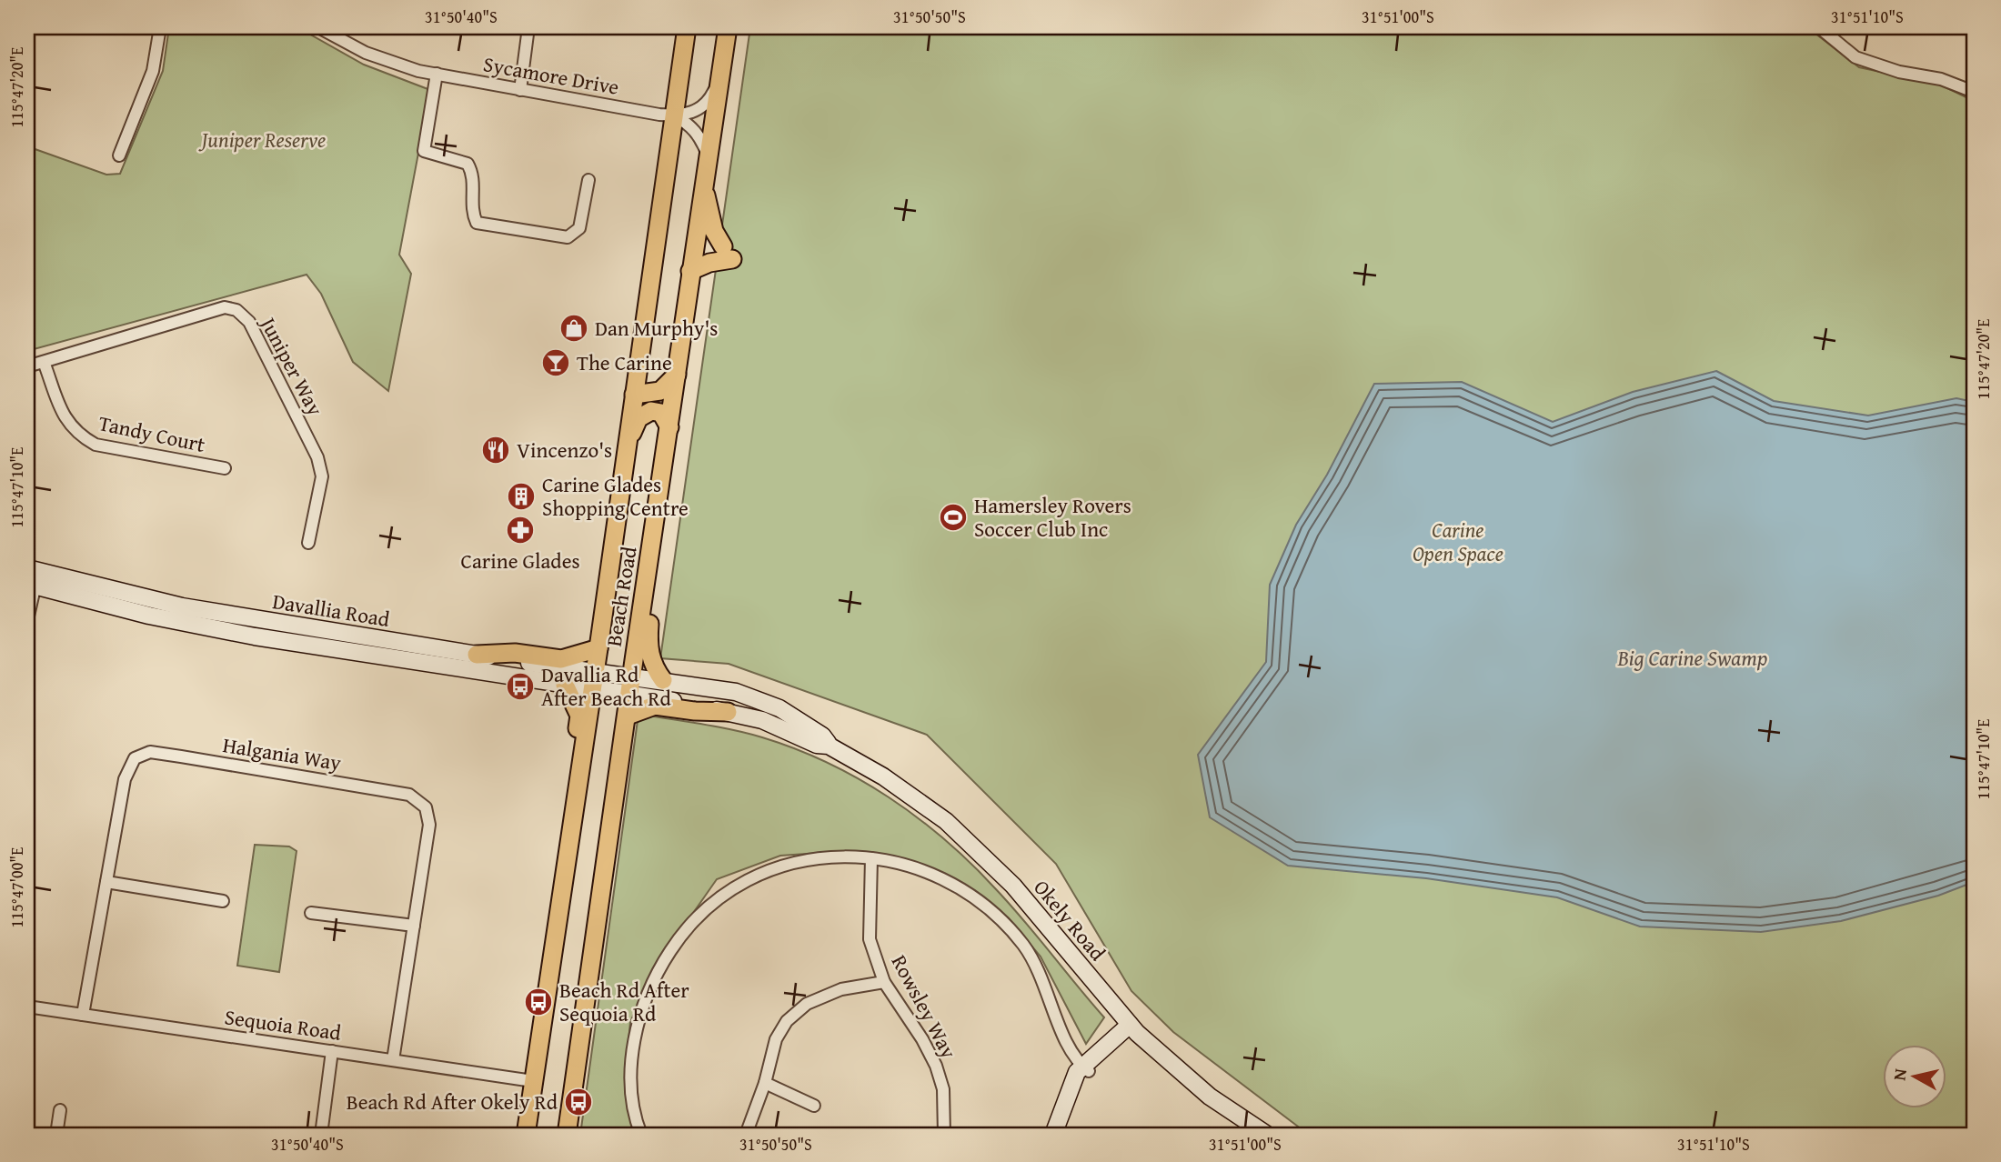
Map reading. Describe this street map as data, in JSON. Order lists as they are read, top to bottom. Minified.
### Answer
{"streets":{"main road":["Beach Road","Davallia Road","Okely Road"],"street":["Sycamore Drive","Juniper Way","Tandy Court","Halgania Way","Rowsley Way","Sequoia Road"]},"crossings":[["Sycamore Drive","Beach Road"],["Juniper Way","Tandy Court"],["Beach Road","Davallia Road"],["Beach Road","Okely Road"],["Beach Road","Sequoia Road"],["Davallia Road","Okely Road"],["Halgania Way","Sequoia Road"]],"water":["Big Carine Swamp"],"parks":["Juniper Reserve","Carine Open Space"],"places":{"shop":["Dan Murphy's"],"bar":["The Carine"],"restaurant":["Vincenzo's"],"building":["Carine Glades Shopping Centre"],"sports":["Hamersley Rovers Soccer Club Inc"],"pharmacy":["Carine Glades"],"bus stop":["Davallia Rd After Beach Rd","Beach Rd After Sequoia Rd","Beach Rd After Okely Rd"]},"north":"left","coordinates":["31°50'40\"S","31°50'50\"S","31°51'00\"S","31°51'10\"S","115°47'20\"E","115°47'10\"E","115°47'00\"E"]}
